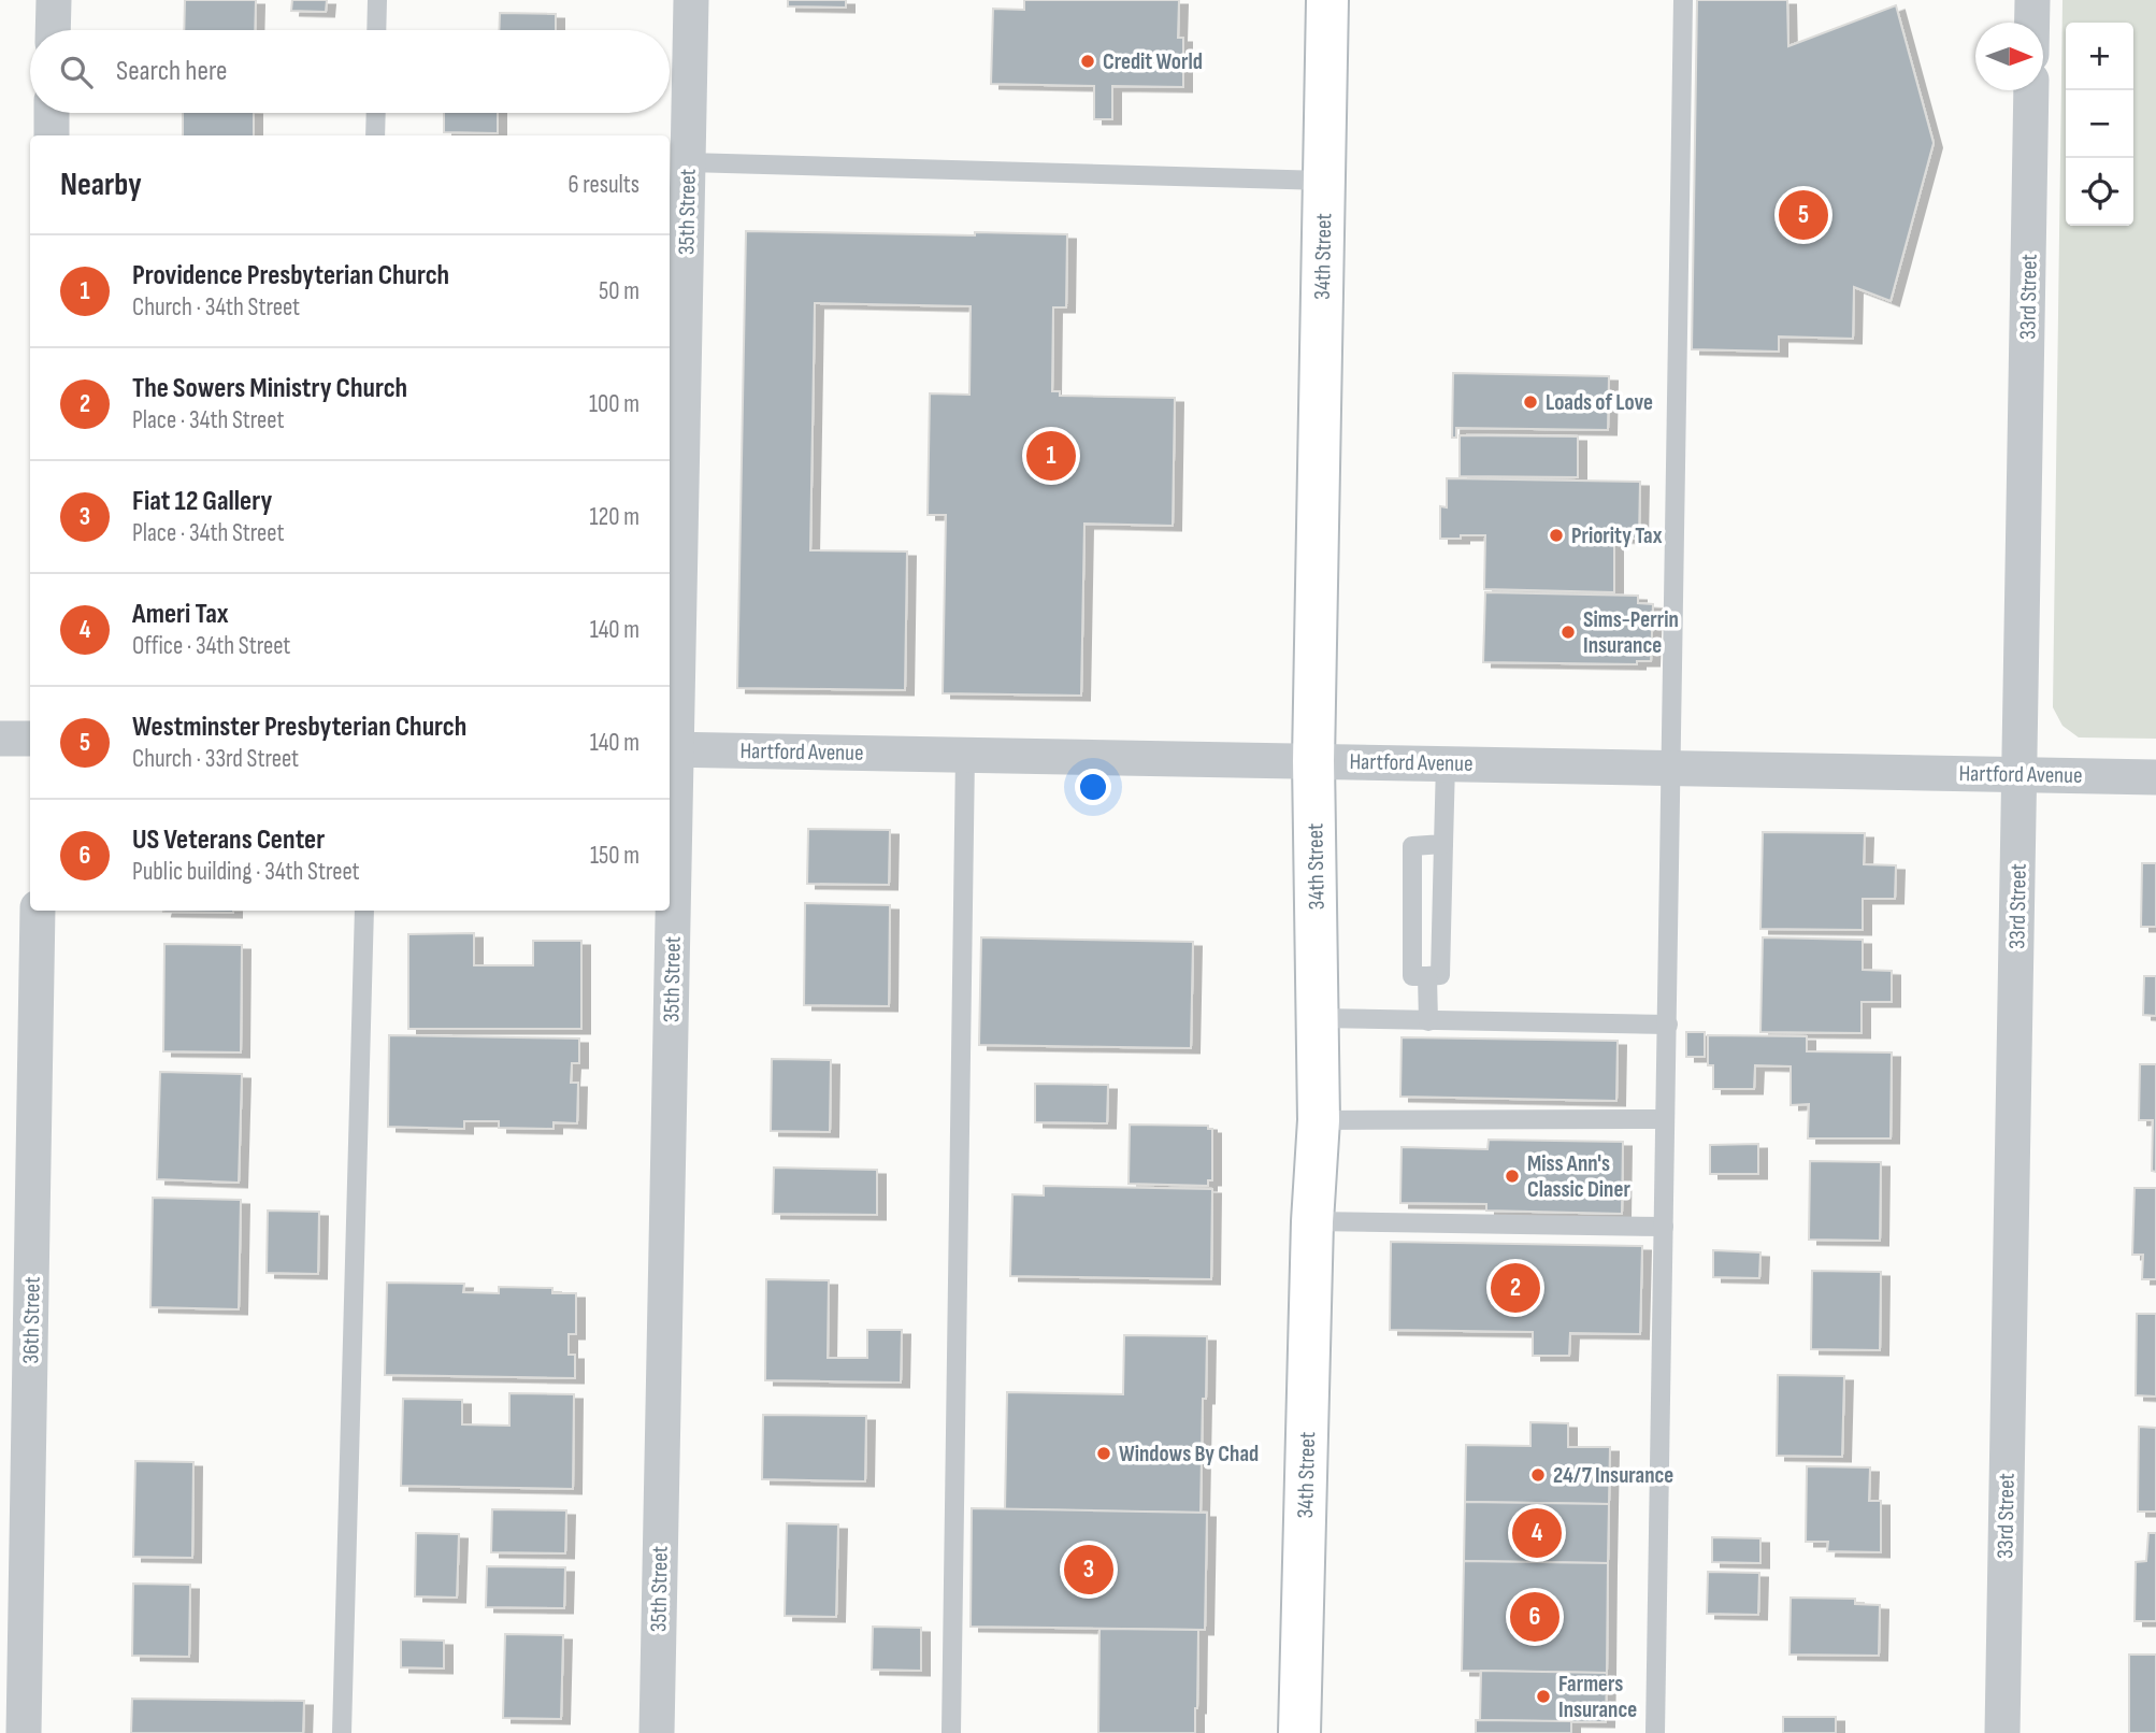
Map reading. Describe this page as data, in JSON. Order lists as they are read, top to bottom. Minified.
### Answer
{"streets":{"main road":["34th Street"],"street":["35th Street","33rd Street","Hartford Avenue","36th Street"]},"crossings":[["35th Street","Hartford Avenue"],["34th Street","Hartford Avenue"],["33rd Street","Hartford Avenue"]],"places":["Credit World","Loads of Love","Priority Tax","Sims-Perrin Insurance","Miss Ann's Classic Diner","Windows By Chad","24/7 Insurance","Farmers Insurance"],"north":"right","page":{"map_buttons":["+","−"],"search":"Search here","heading":["Nearby","6 results"],"pins":["5","1","2","4","3","6"],"list":[{"mark":"1","name":"Providence Presbyterian Church","note":"Church · 34th Street","value":"50 m"},{"mark":"2","name":"The Sowers Ministry Church","note":"Place · 34th Street","value":"100 m"},{"mark":"3","name":"Fiat 12 Gallery","note":"Place · 34th Street","value":"120 m"},{"mark":"4","name":"Ameri Tax","note":"Office · 34th Street","value":"140 m"},{"mark":"5","name":"Westminster Presbyterian Church","note":"Church · 33rd Street","value":"140 m"},{"mark":"6","name":"US Veterans Center","note":"Public building · 34th Street","value":"150 m"}]}}
